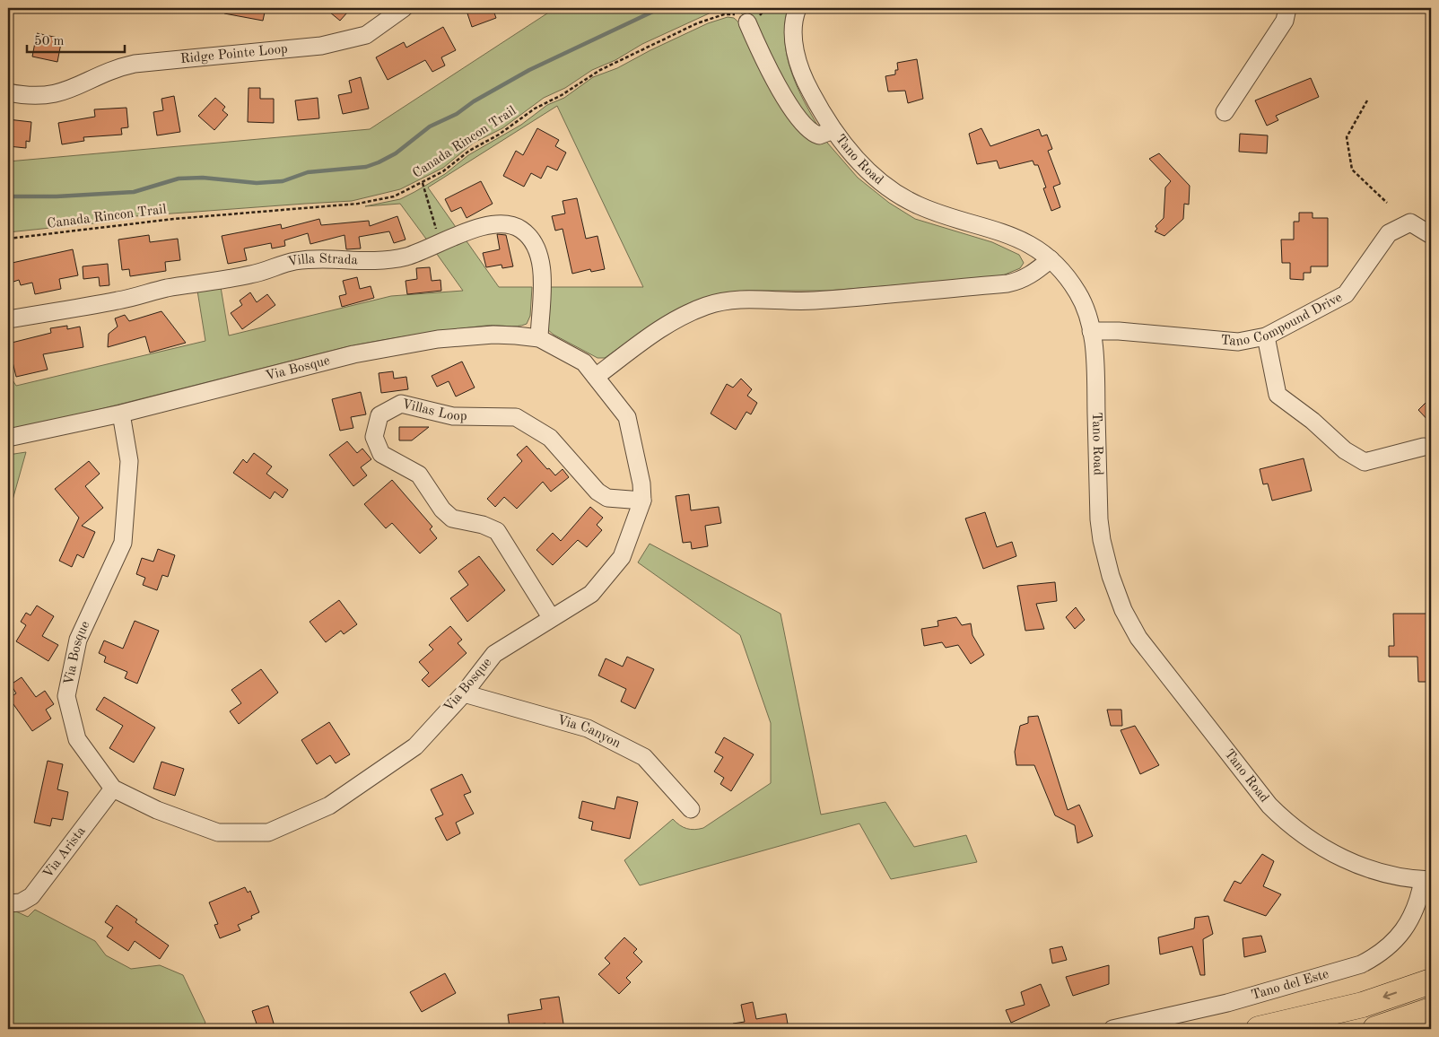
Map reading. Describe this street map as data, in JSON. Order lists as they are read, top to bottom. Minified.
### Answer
{"streets":{"street":["Ridge Pointe Loop","Tano Road","Villa Strada","Tano Compound Drive","Via Bosque","Villas Loop","Via Canyon","Via Arista","Tano del Este"],"path":["Canada Rincon Trail"]},"crossings":[["Tano Road","Tano Compound Drive"],["Tano Road","Tano del Este"],["Villa Strada","Via Bosque"],["Via Bosque","Villas Loop"],["Via Bosque","Via Canyon"],["Via Bosque","Via Arista"]],"scale_bar":"50 m"}
